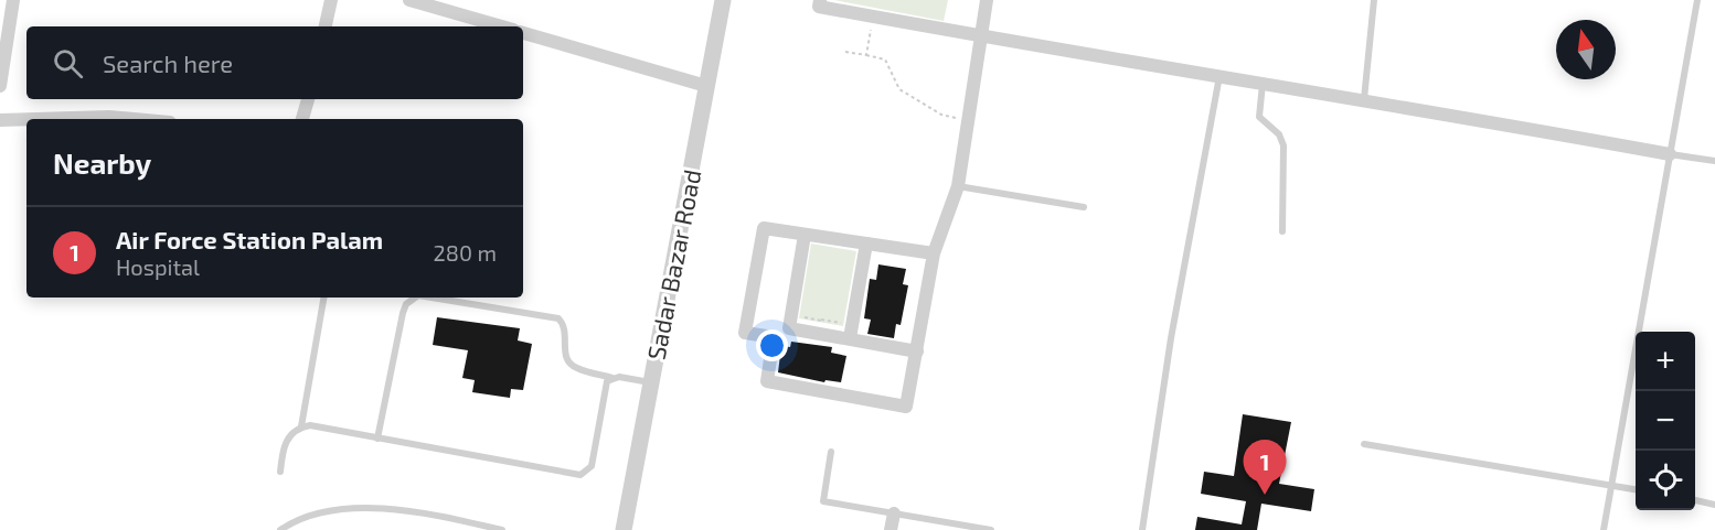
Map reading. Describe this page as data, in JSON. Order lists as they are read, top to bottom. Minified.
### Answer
{"streets":{"street":["Sadar Bazar Road"]},"north":"top","page":{"search":"Search here","heading":"Nearby","list":[{"mark":"1","name":"Air Force Station Palam","note":"Hospital","value":"280 m"}],"map_buttons":["+","−"],"pins":"1"}}
